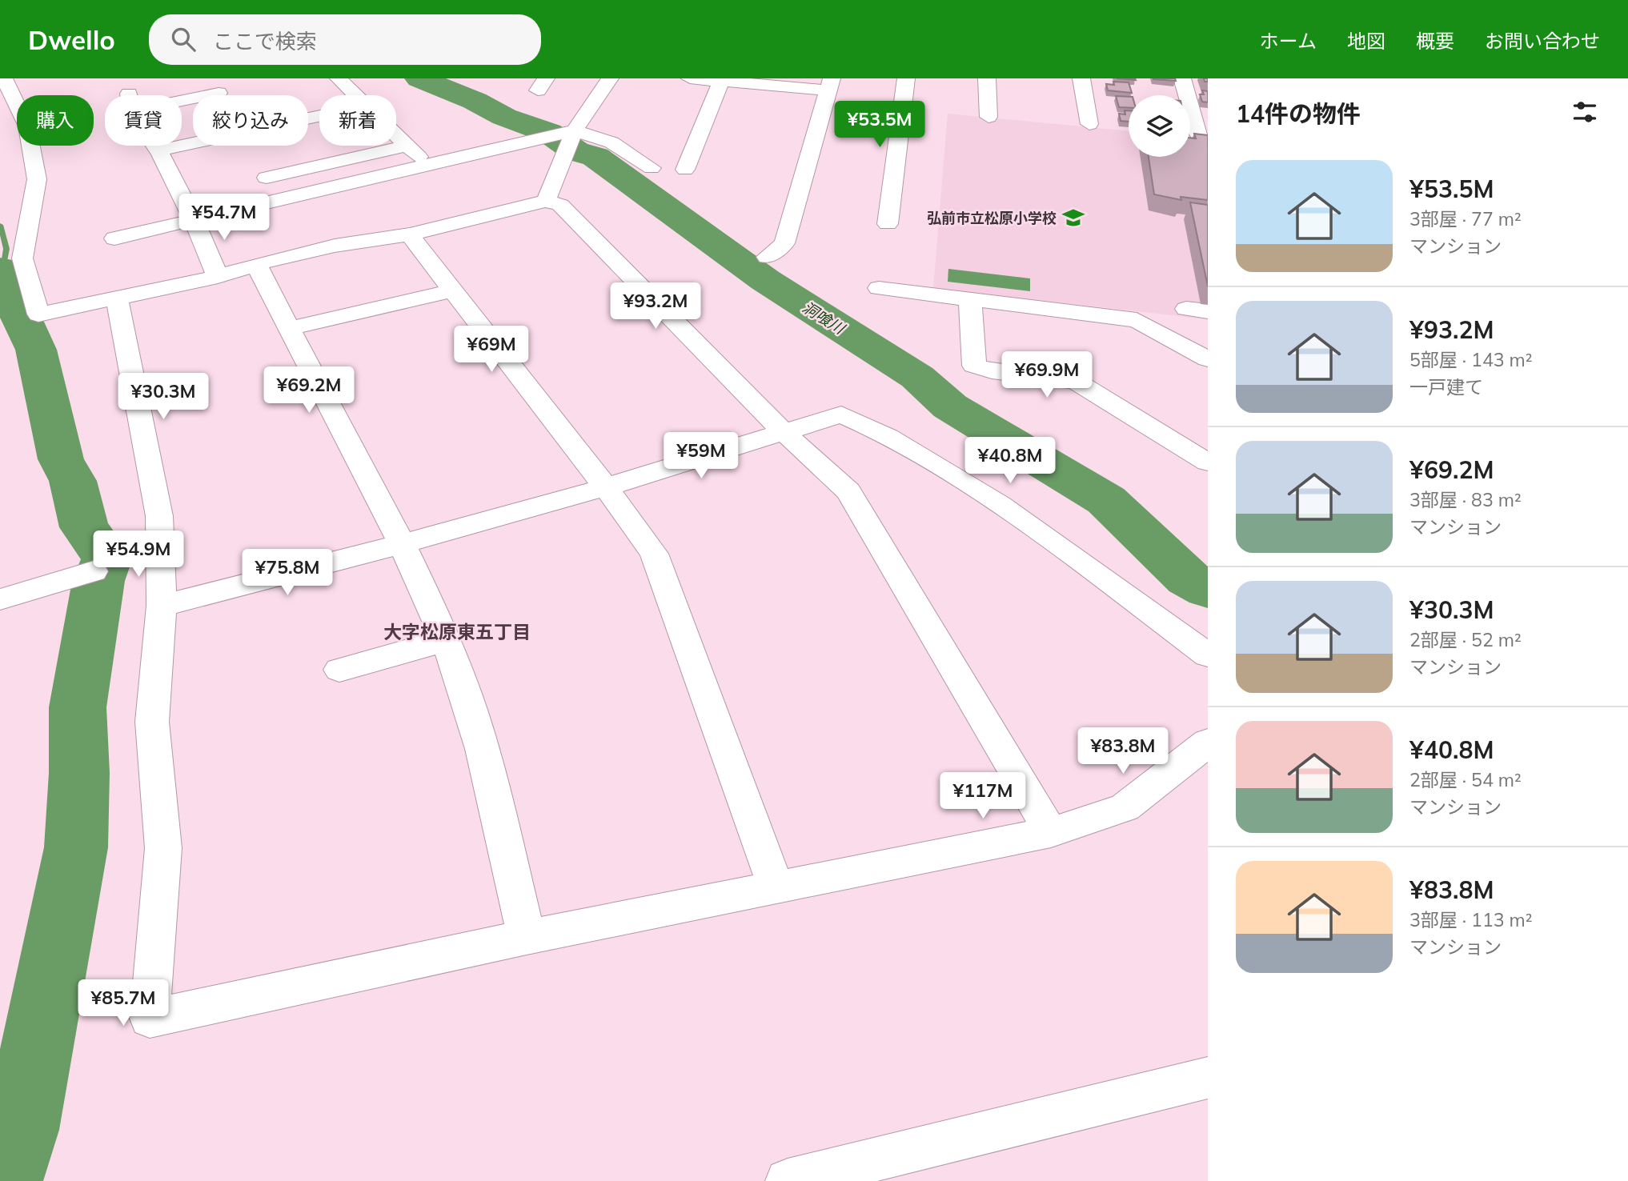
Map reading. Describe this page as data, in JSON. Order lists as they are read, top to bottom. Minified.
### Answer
{"districts":["大字松原東五丁目"],"water":["洞喰川"],"places":{"school or university":["弘前市立松原小学校"]},"page":{"header":"Dwello","search":"ここで検索","nav":["ホーム","地図","概要","お問い合わせ"],"heading":"14件の物件","chip":["購入","賃貸","絞り込み","新着"],"price":["¥53.5M","¥54.7M","¥93.2M","¥69M","¥69.9M","¥69.2M","¥30.3M","¥59M","¥40.8M","¥54.9M","¥75.8M","¥83.8M","¥117M","¥85.7M"],"list":[{"name":"¥53.5M","note":"3部屋 · 77 m² · マンション"},{"name":"¥93.2M","note":"5部屋 · 143 m² · 一戸建て"},{"name":"¥69.2M","note":"3部屋 · 83 m² · マンション"},{"name":"¥30.3M","note":"2部屋 · 52 m² · マンション"},{"name":"¥40.8M","note":"2部屋 · 54 m² · マンション"},{"name":"¥83.8M","note":"3部屋 · 113 m² · マンション"}]}}
